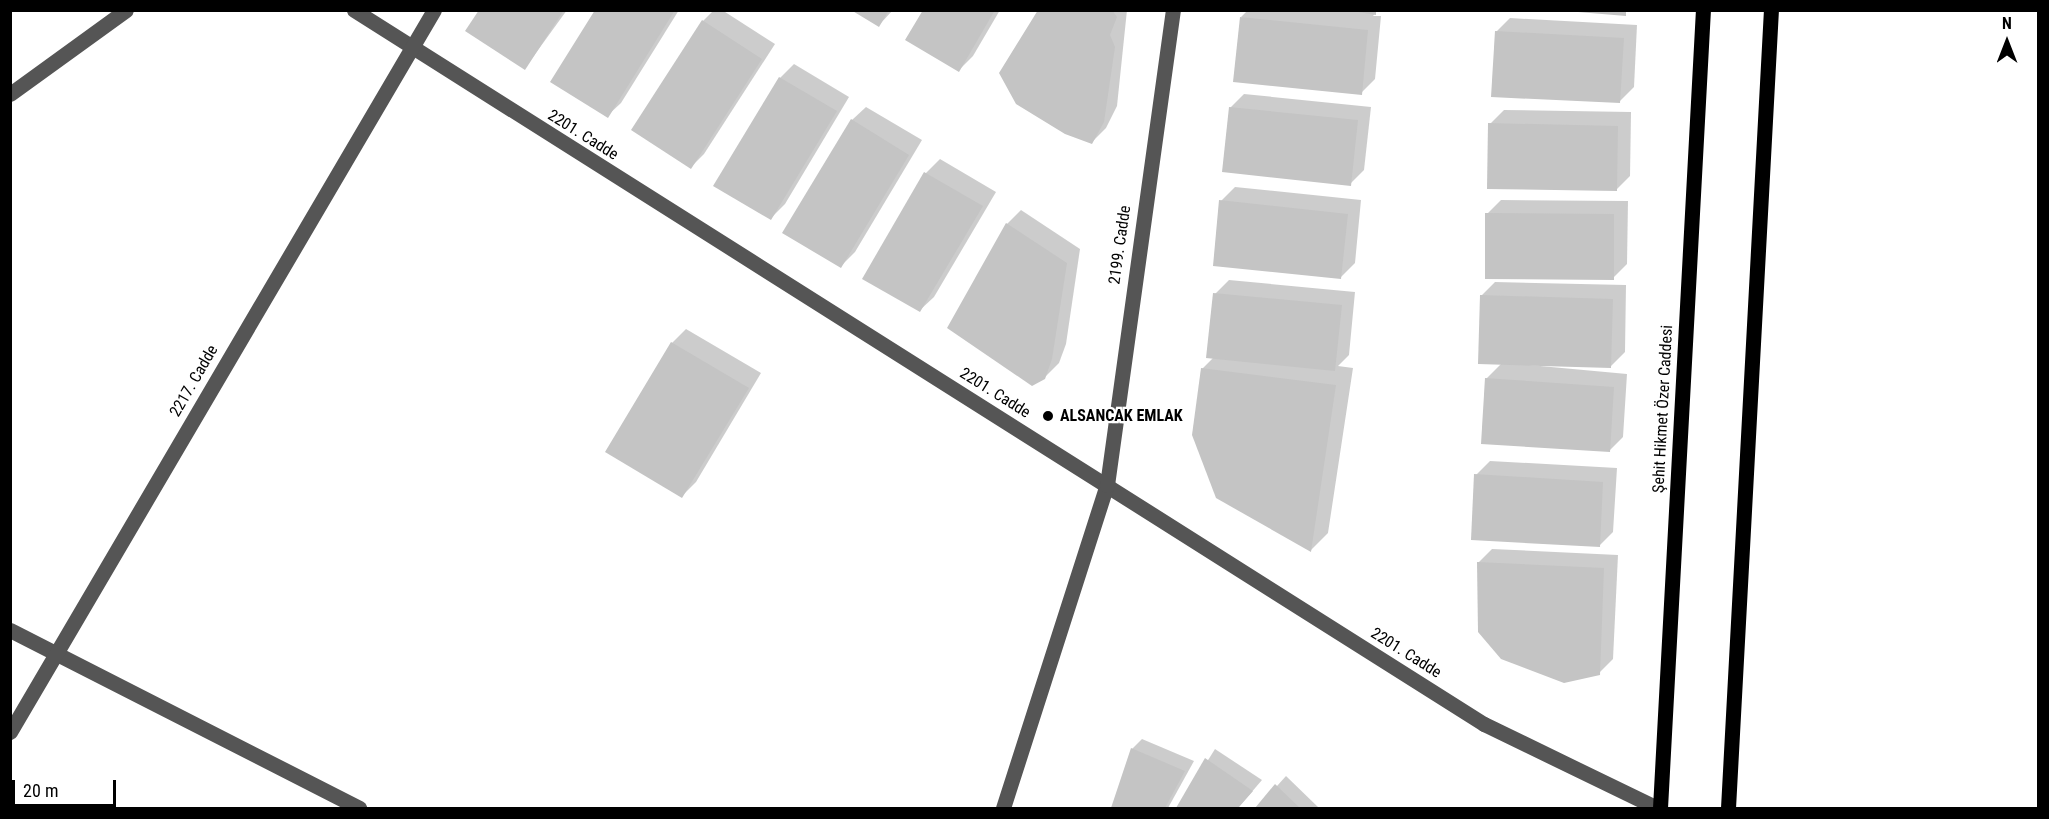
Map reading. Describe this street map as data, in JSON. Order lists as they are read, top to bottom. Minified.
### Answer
{"streets":{"main road":["Şehit Hikmet Özer Caddesi"],"street":["2201. Cadde","2199. Cadde","2217. Cadde"]},"crossings":[["2201. Cadde","2199. Cadde"],["2201. Cadde","2217. Cadde"],["2201. Cadde","Şehit Hikmet Özer Caddesi"]],"places":["ALSANCAK EMLAK"],"scale_bar":"20 m","north":"top"}
